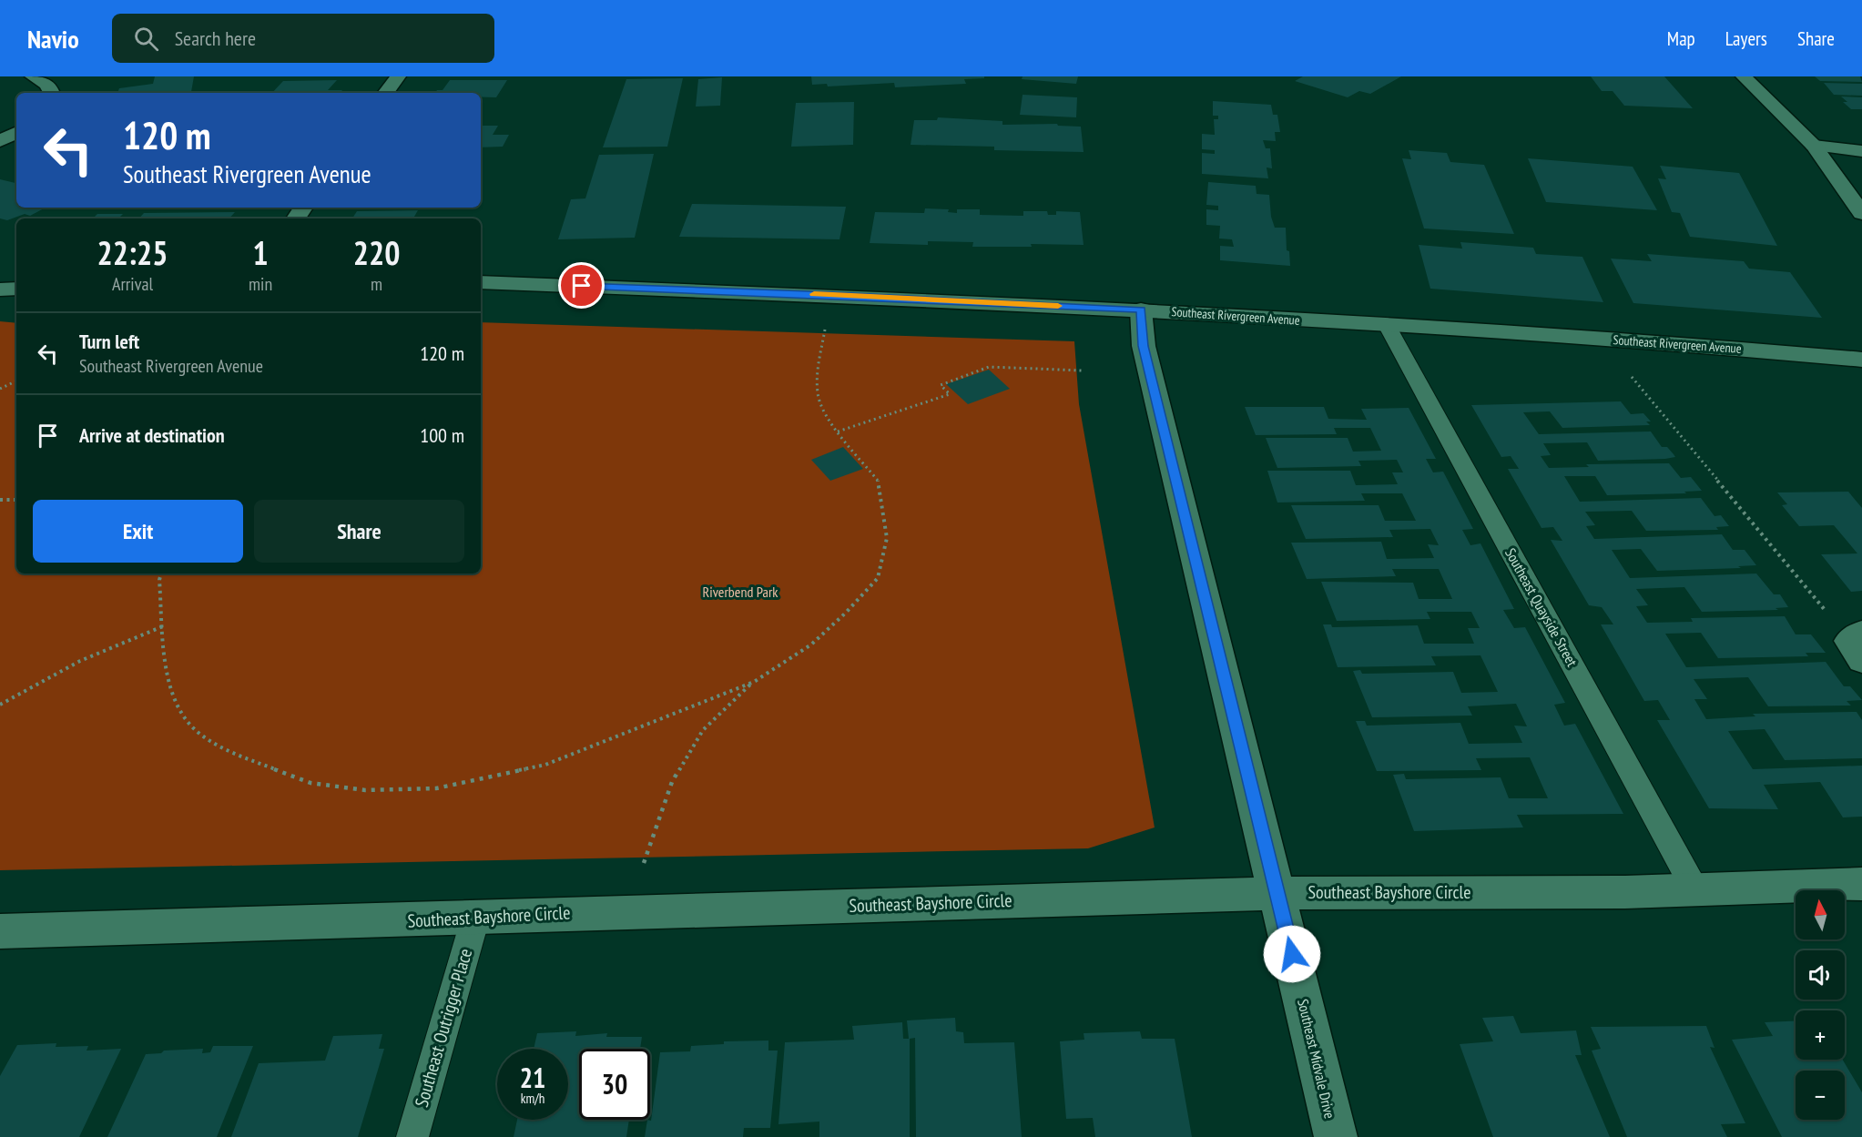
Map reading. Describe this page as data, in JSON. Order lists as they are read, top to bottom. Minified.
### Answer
{"streets":{"street":["Southeast Rivergreen Avenue","Southeast Bayshore Circle","Southeast Midvale Drive"],"lane":["Southeast Quayside Street","Southeast Outrigger Place"]},"crossings":[["Southeast Rivergreen Avenue","Southeast Quayside Street"],["Southeast Rivergreen Avenue","Southeast Midvale Drive"],["Southeast Quayside Street","Southeast Bayshore Circle"],["Southeast Bayshore Circle","Southeast Outrigger Place"],["Southeast Bayshore Circle","Southeast Midvale Drive"]],"parks":["Riverbend Park"],"north":"top","page":{"header":"Navio","search":"Search here","nav":["Map","Layers","Share"],"turn":["120 m","Southeast Rivergreen Avenue"],"eta":["22:25","Arrival","1","min","220","m"],"list":[{"name":"Turn left","note":"Southeast Rivergreen Avenue","value":"120 m"},{"name":"Arrive at destination","value":"100 m"}],"buttons":["Exit","Share"],"map_buttons":["+","−"],"speed":"21 km/h","limit":"30"}}
